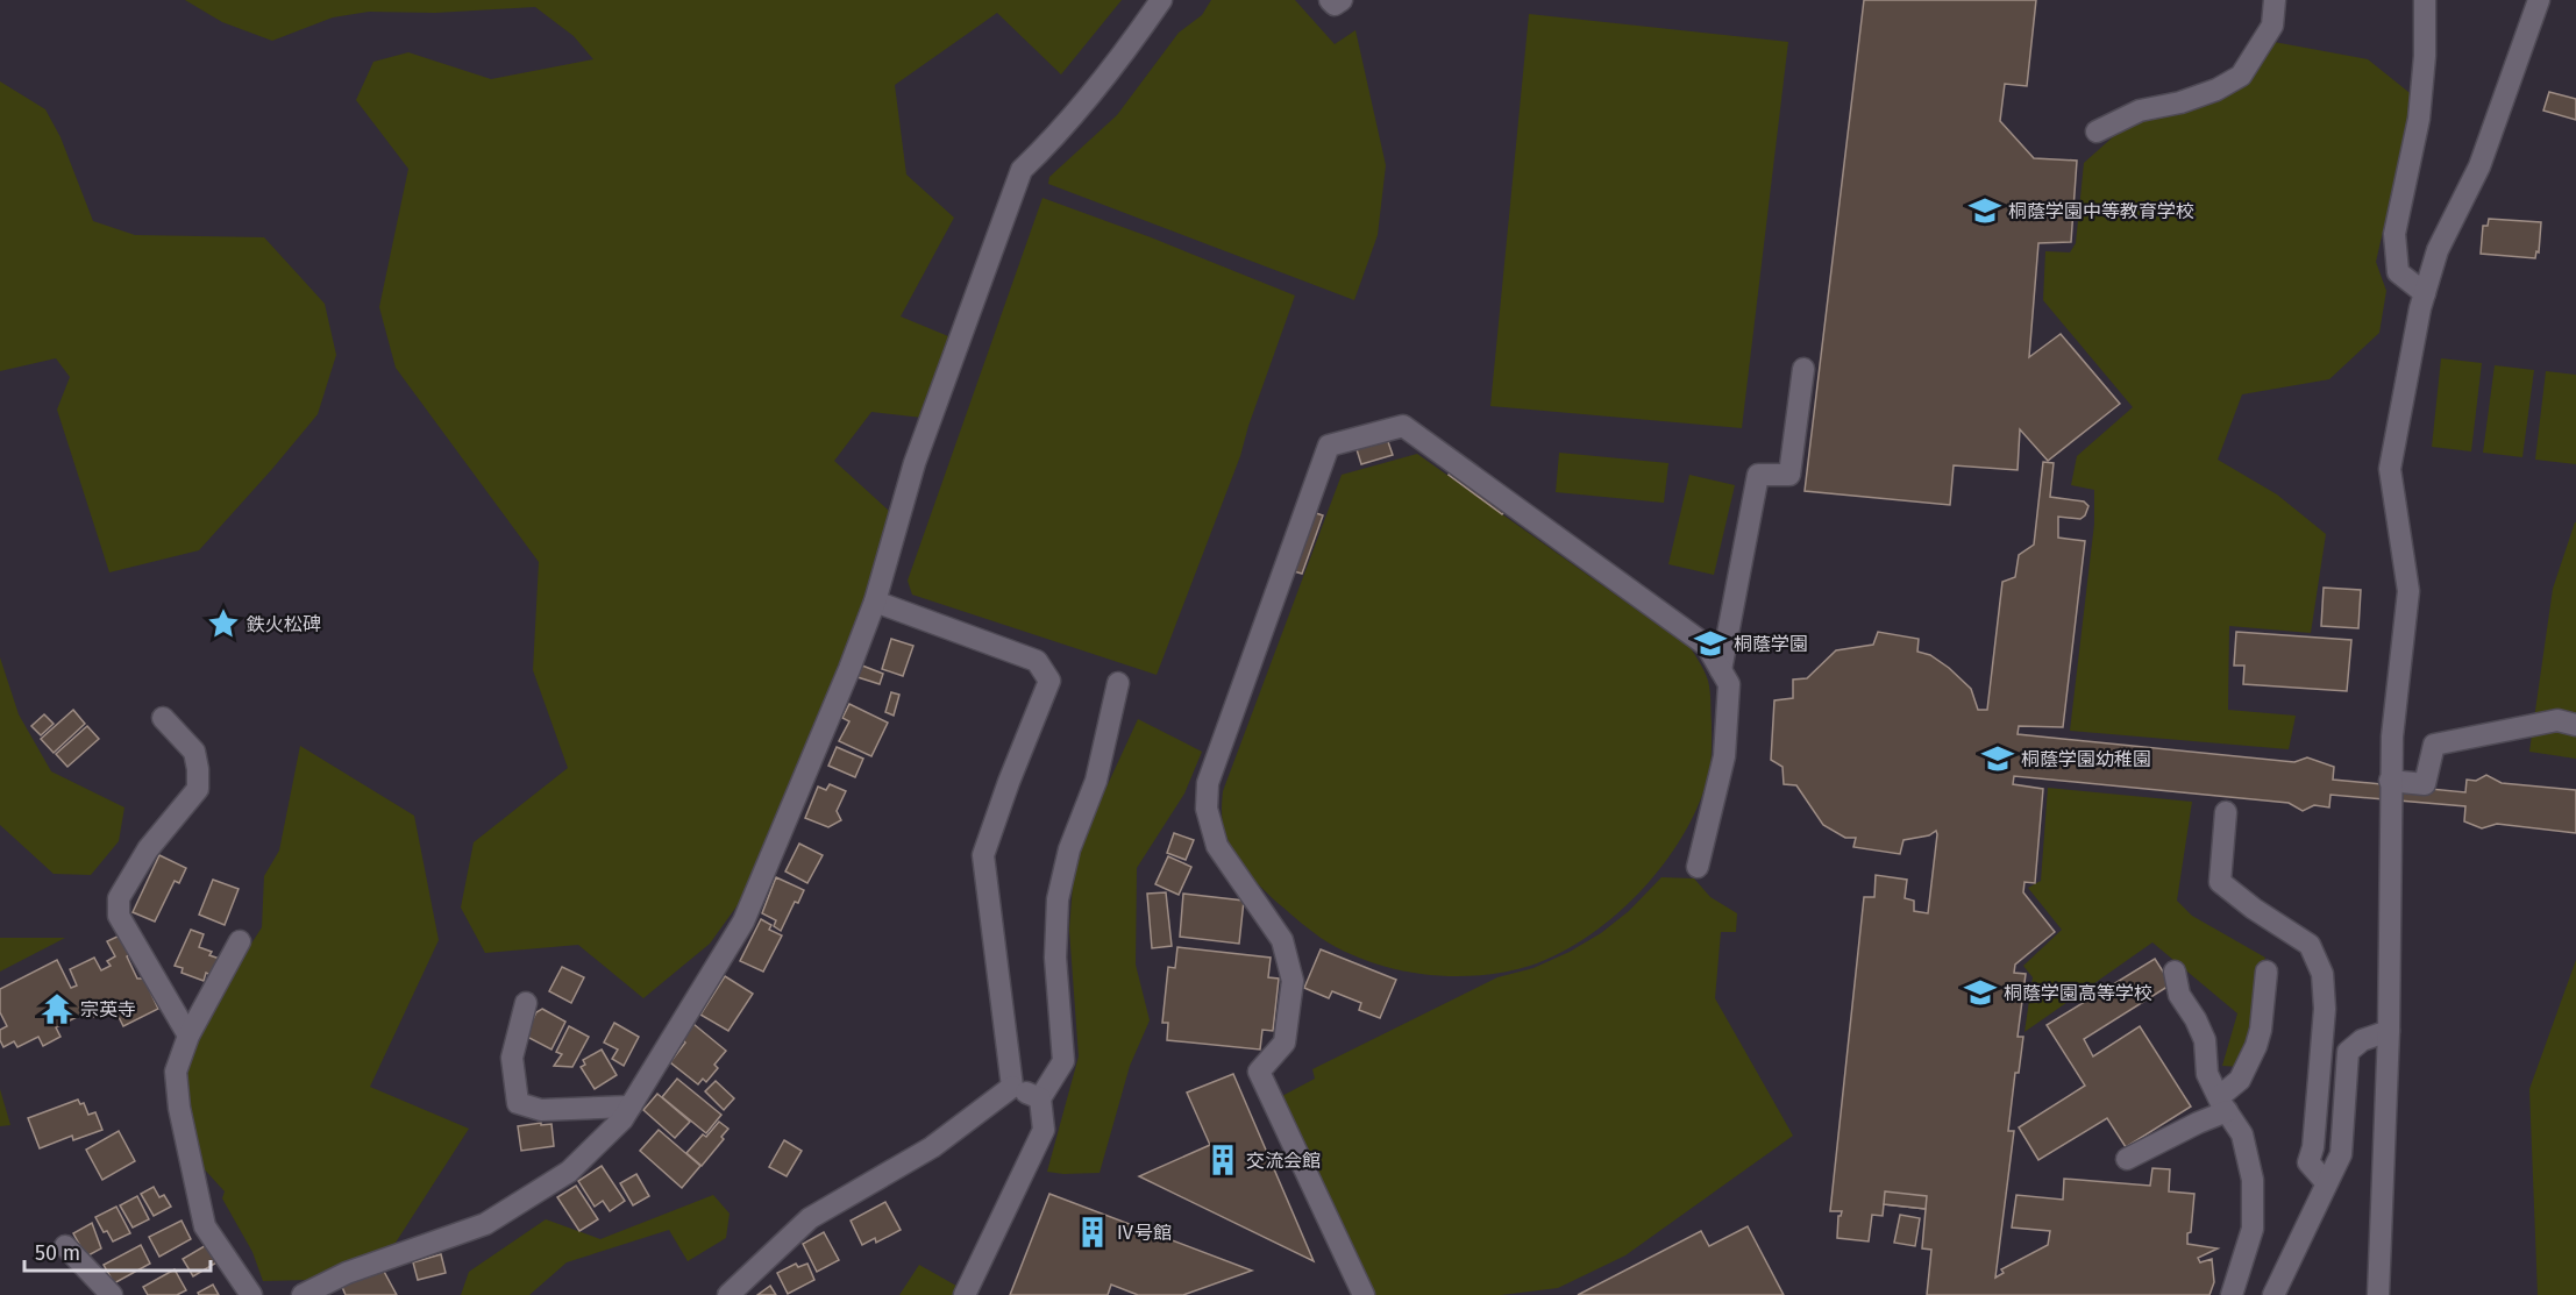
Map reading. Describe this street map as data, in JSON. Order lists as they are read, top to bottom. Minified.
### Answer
{"places":{"school or university":["桐蔭学園中等教育学校","桐蔭学園","桐蔭学園幼稚園","桐蔭学園高等学校"],"place":["鉄火松碑"],"temple":["宗英寺"],"building":["交流会館","Ⅳ号館"]},"scale_bar":"50 m"}
